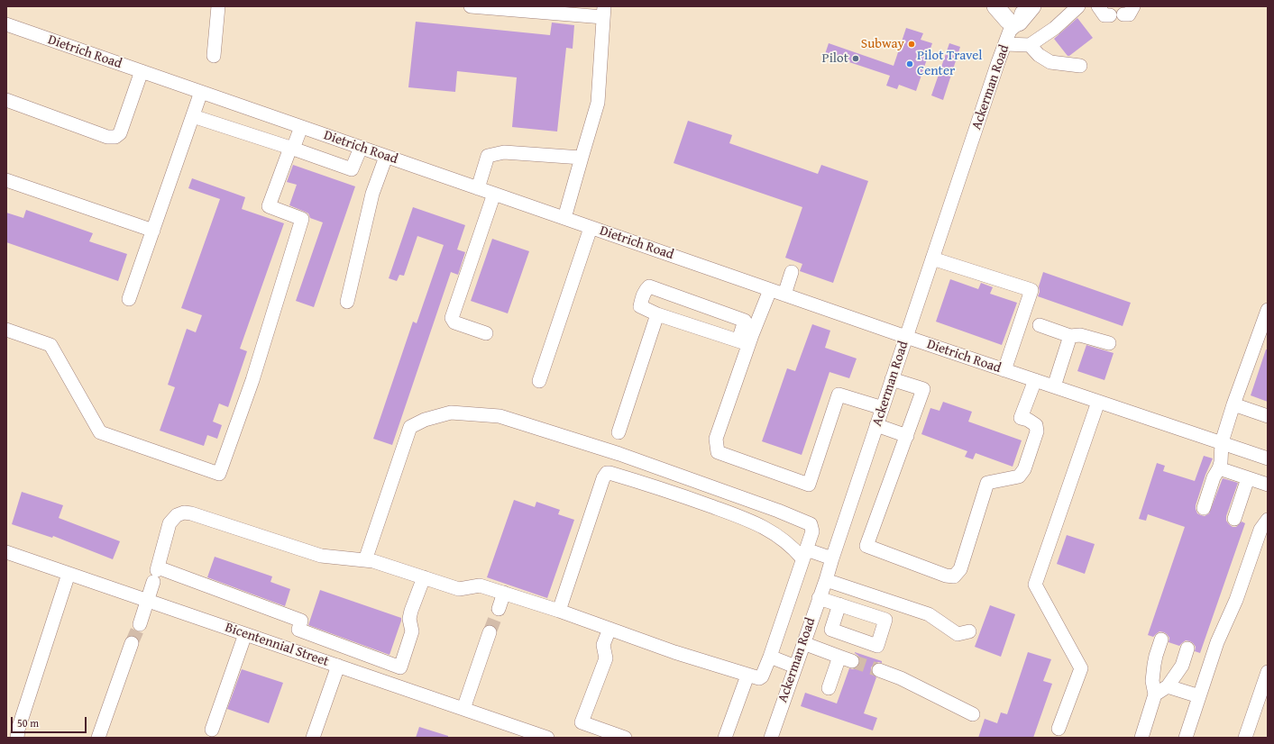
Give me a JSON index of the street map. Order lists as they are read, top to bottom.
{
  "streets": {
    "street": ["Dietrich Road", "Ackerman Road", "Bicentennial Street"]
  },
  "crossings": [
    ["Dietrich Road", "Ackerman Road"]
  ],
  "places": ["Subway", "Pilot", "Pilot Travel Center"],
  "scale_bar": "50 m"
}
